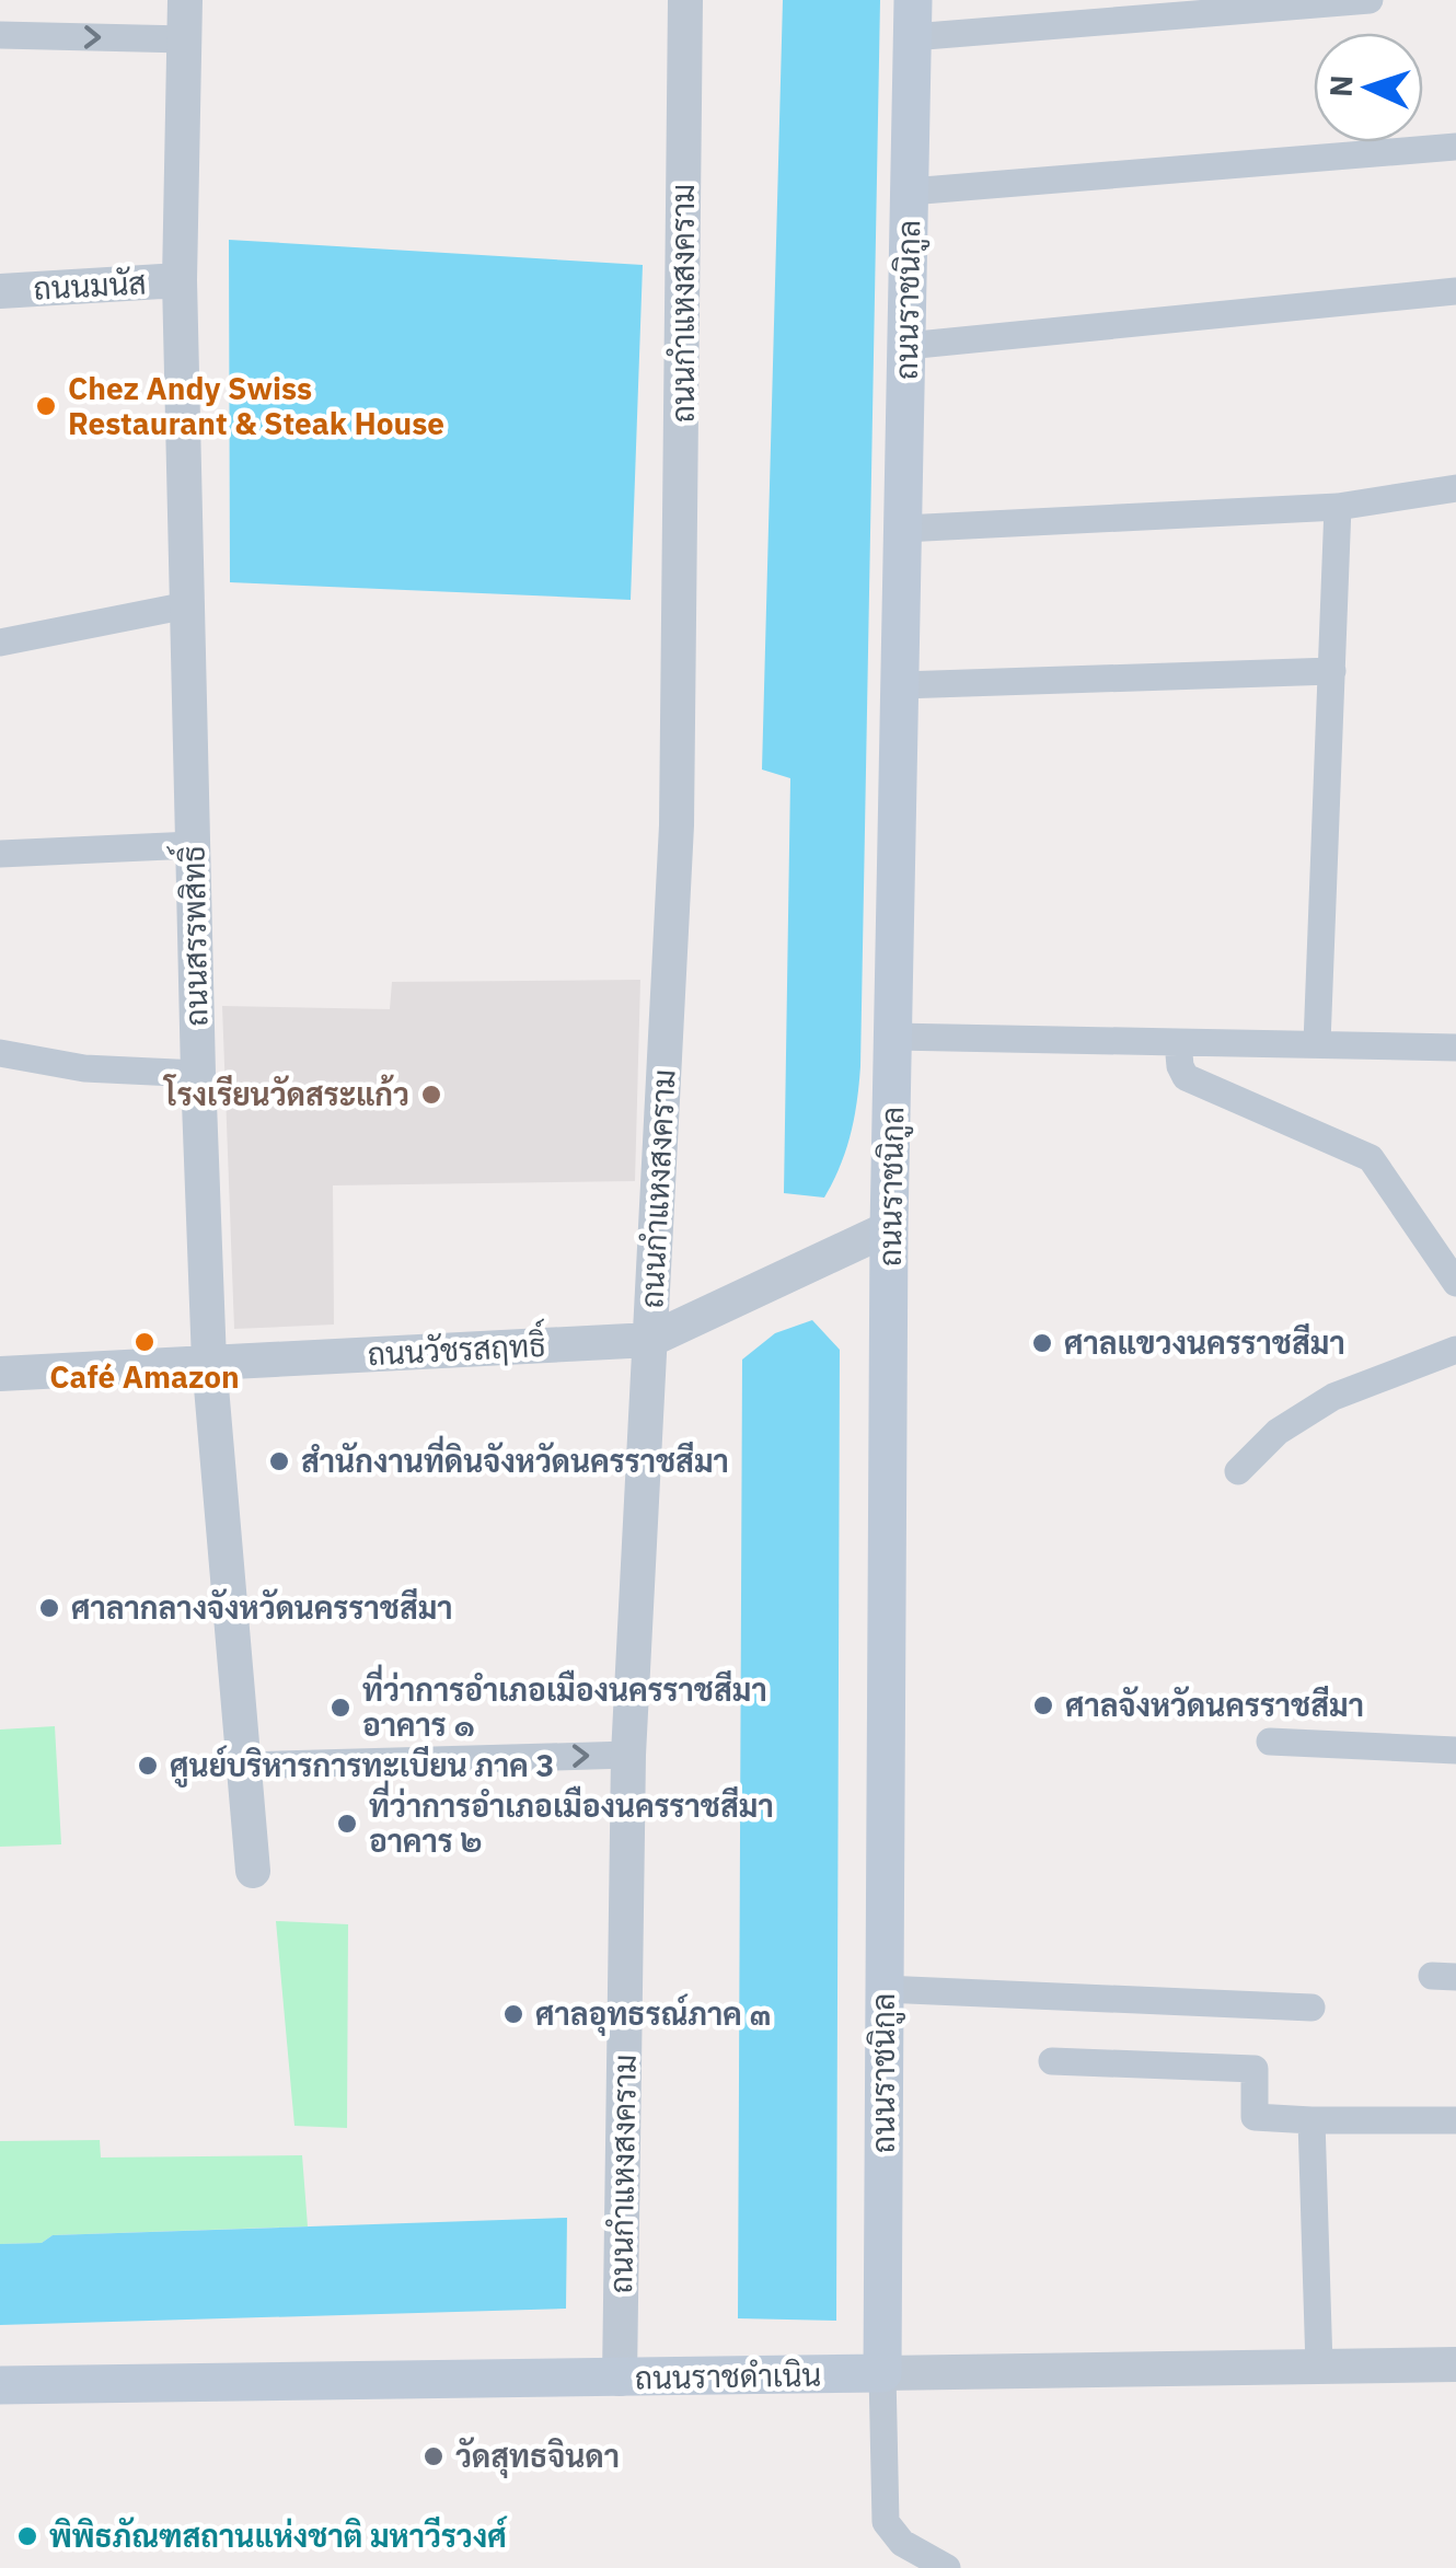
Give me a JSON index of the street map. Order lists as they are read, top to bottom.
{
  "streets": {
    "main road": ["ถนนราชนิกูล", "ถนนราชดำเนิน"],
    "street": [
      "ถนนมนัส",
      "ถนนกำแหงสงคราม",
      "ถนนสรรพสิทธิ์",
      "ถนนวัชรสฤทธิ์"
    ]
  },
  "crossings": [
    ["ถนนมนัส", "ถนนสรรพสิทธิ์"],
    ["ถนนราชนิกูล", "ถนนวัชรสฤทธิ์"],
    ["ถนนราชนิกูล", "ถนนราชดำเนิน"],
    ["ถนนกำแหงสงคราม", "ถนนวัชรสฤทธิ์"],
    ["ถนนกำแหงสงคราม", "ถนนราชดำเนิน"],
    ["ถนนสรรพสิทธิ์", "ถนนวัชรสฤทธิ์"]
  ],
  "places": [
    "Chez Andy Swiss Restaurant & Steak House",
    "โรงเรียนวัดสระแก้ว",
    "Café Amazon",
    "ศาลแขวงนครราชสีมา",
    "สำนักงานที่ดินจังหวัดนครราชสีมา",
    "ศาลากลางจังหวัดนครราชสีมา",
    "ศาลจังหวัดนครราชสีมา",
    "ที่ว่าการอำเภอเมืองนครราชสีมา อาคาร ๑",
    "ศูนย์บริหารการทะเบียน ภาค 3",
    "ที่ว่าการอำเภอเมืองนครราชสีมา อาคาร ๒",
    "ศาลอุทธรณ์ภาค ๓",
    "วัดสุทธจินดา",
    "พิพิธภัณฑสถานแห่งชาติ มหาวีรวงศ์"
  ],
  "north": "left"
}
